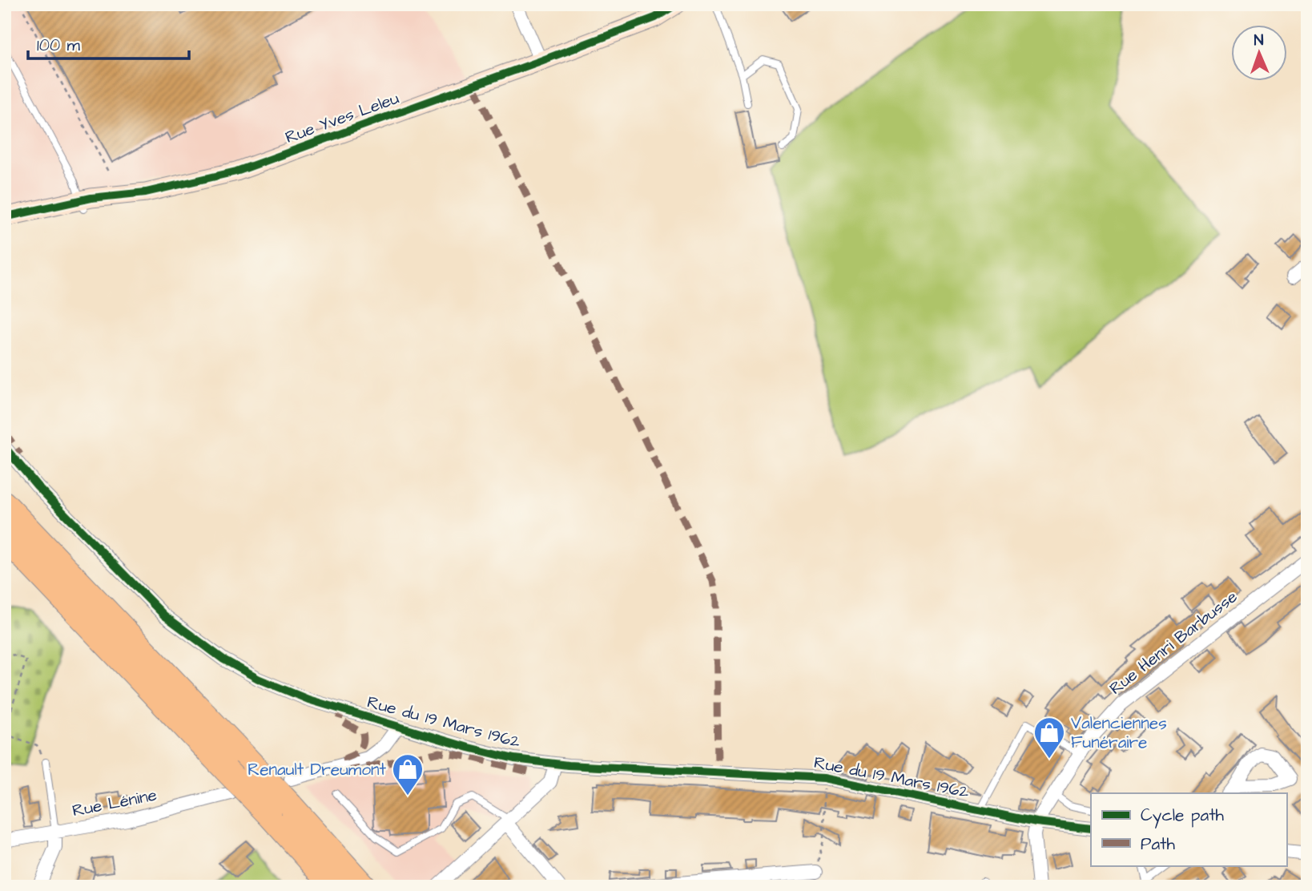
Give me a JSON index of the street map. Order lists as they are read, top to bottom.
{
  "streets": {
    "street": [
      "Rue Yves Leleu",
      "Rue Henri Barbusse",
      "Rue du 19 Mars 1962",
      "Rue Lénine"
    ]
  },
  "crossings": [
    ["Rue Henri Barbusse", "Rue du 19 Mars 1962"]
  ],
  "places": {
    "shop": ["Valenciennes Funéraire", "Renault Dreumont"]
  },
  "legend": ["Cycle path", "Path"],
  "scale_bar": "100 m",
  "north": "top"
}
